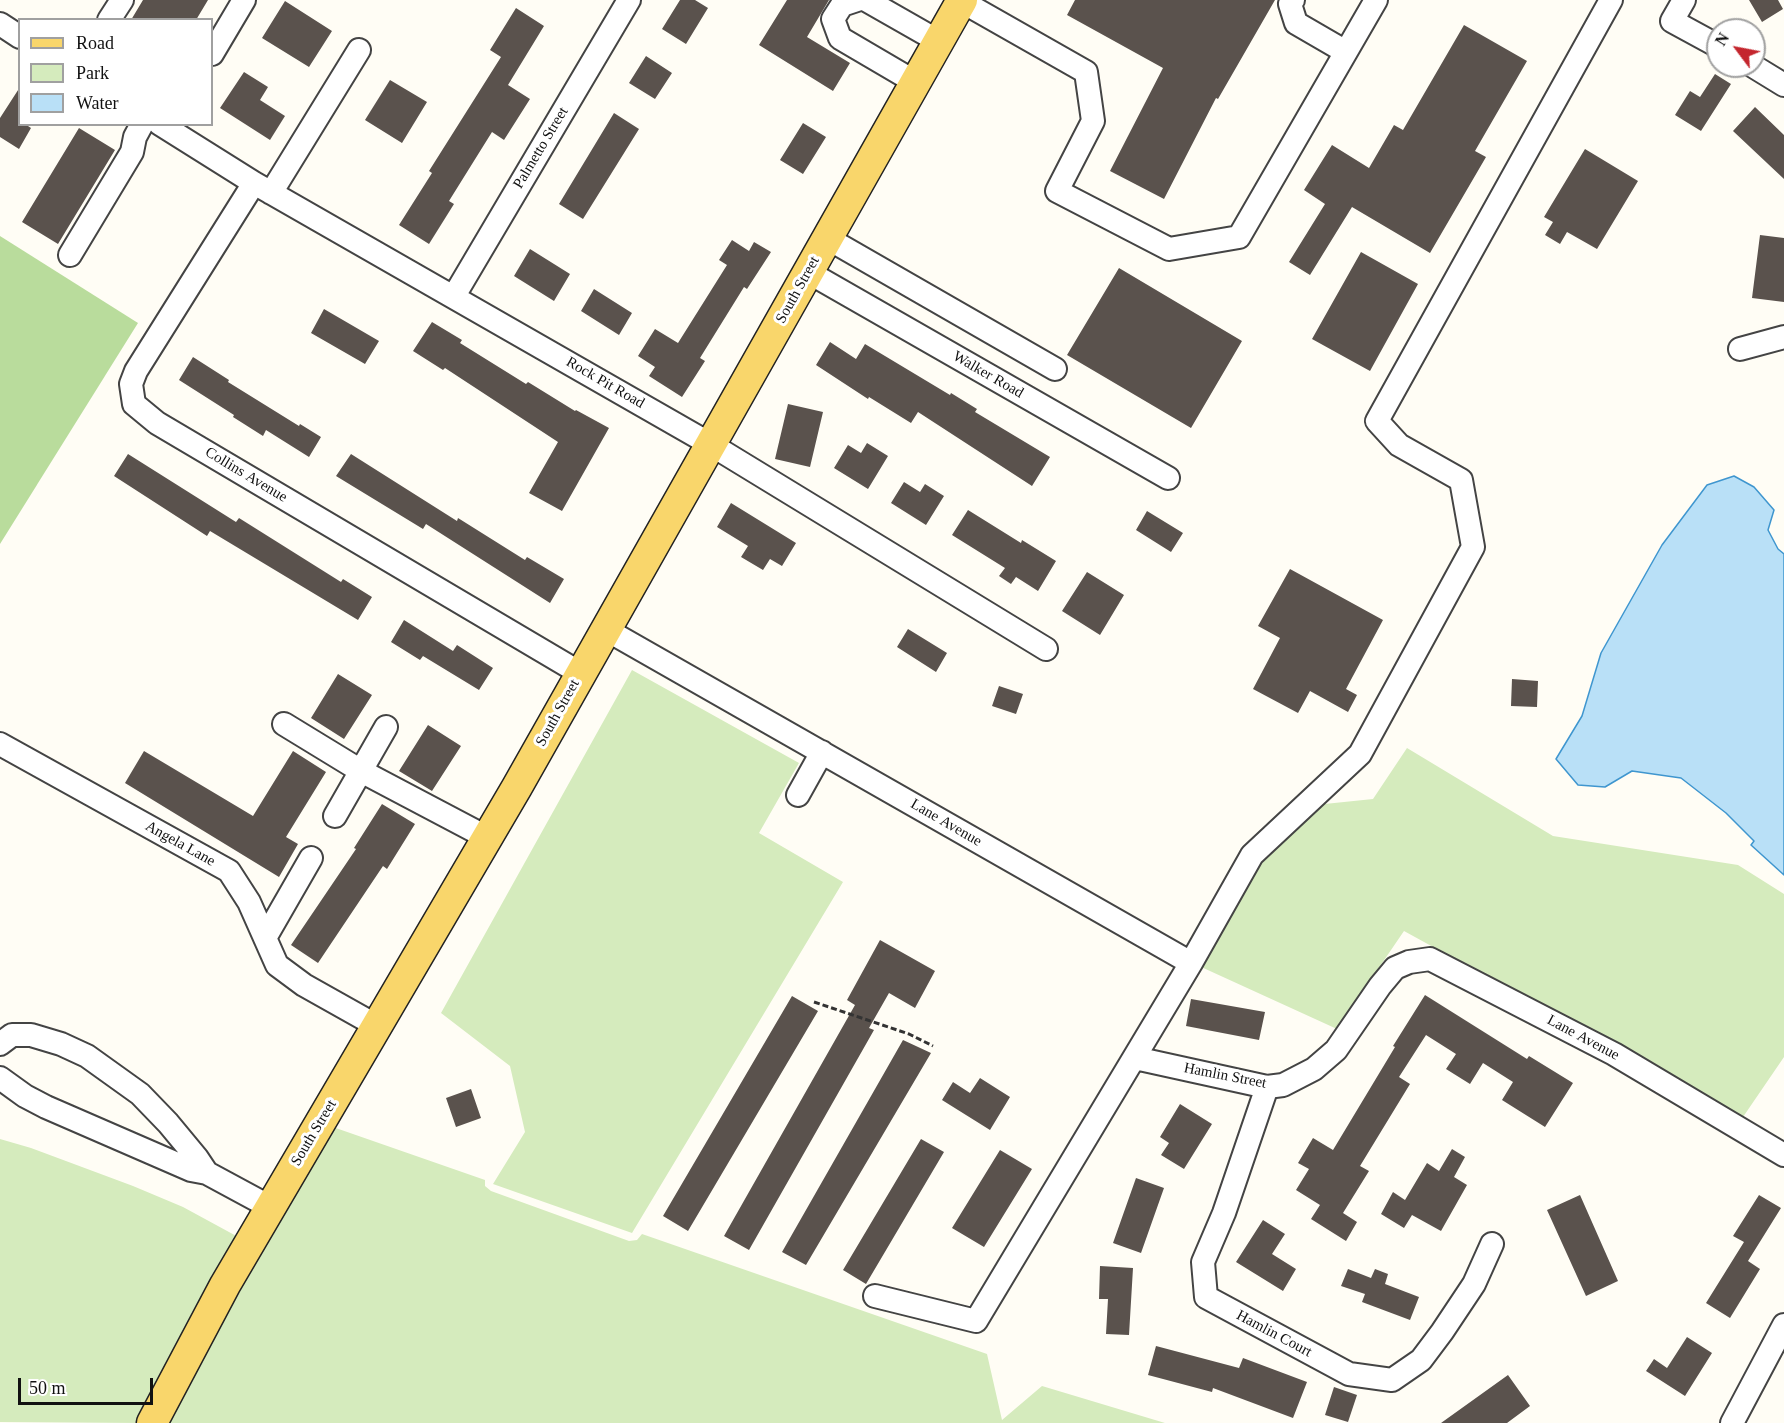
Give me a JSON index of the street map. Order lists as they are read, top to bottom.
{
  "streets": {
    "main road": ["South Street"],
    "street": [
      "Palmetto Street",
      "Walker Road",
      "Rock Pit Road",
      "Collins Avenue",
      "Lane Avenue",
      "Angela Lane",
      "Hamlin Street",
      "Hamlin Court"
    ]
  },
  "crossings": [
    ["Palmetto Street", "Rock Pit Road"],
    ["South Street", "Walker Road"],
    ["South Street", "Rock Pit Road"],
    ["South Street", "Collins Avenue"],
    ["South Street", "Lane Avenue"],
    ["South Street", "Angela Lane"],
    ["Rock Pit Road", "Collins Avenue"],
    ["Lane Avenue", "Hamlin Street"],
    ["Hamlin Street", "Hamlin Court"]
  ],
  "legend": ["Road", "Park", "Water"],
  "scale_bar": "50 m",
  "north": "top left"
}
